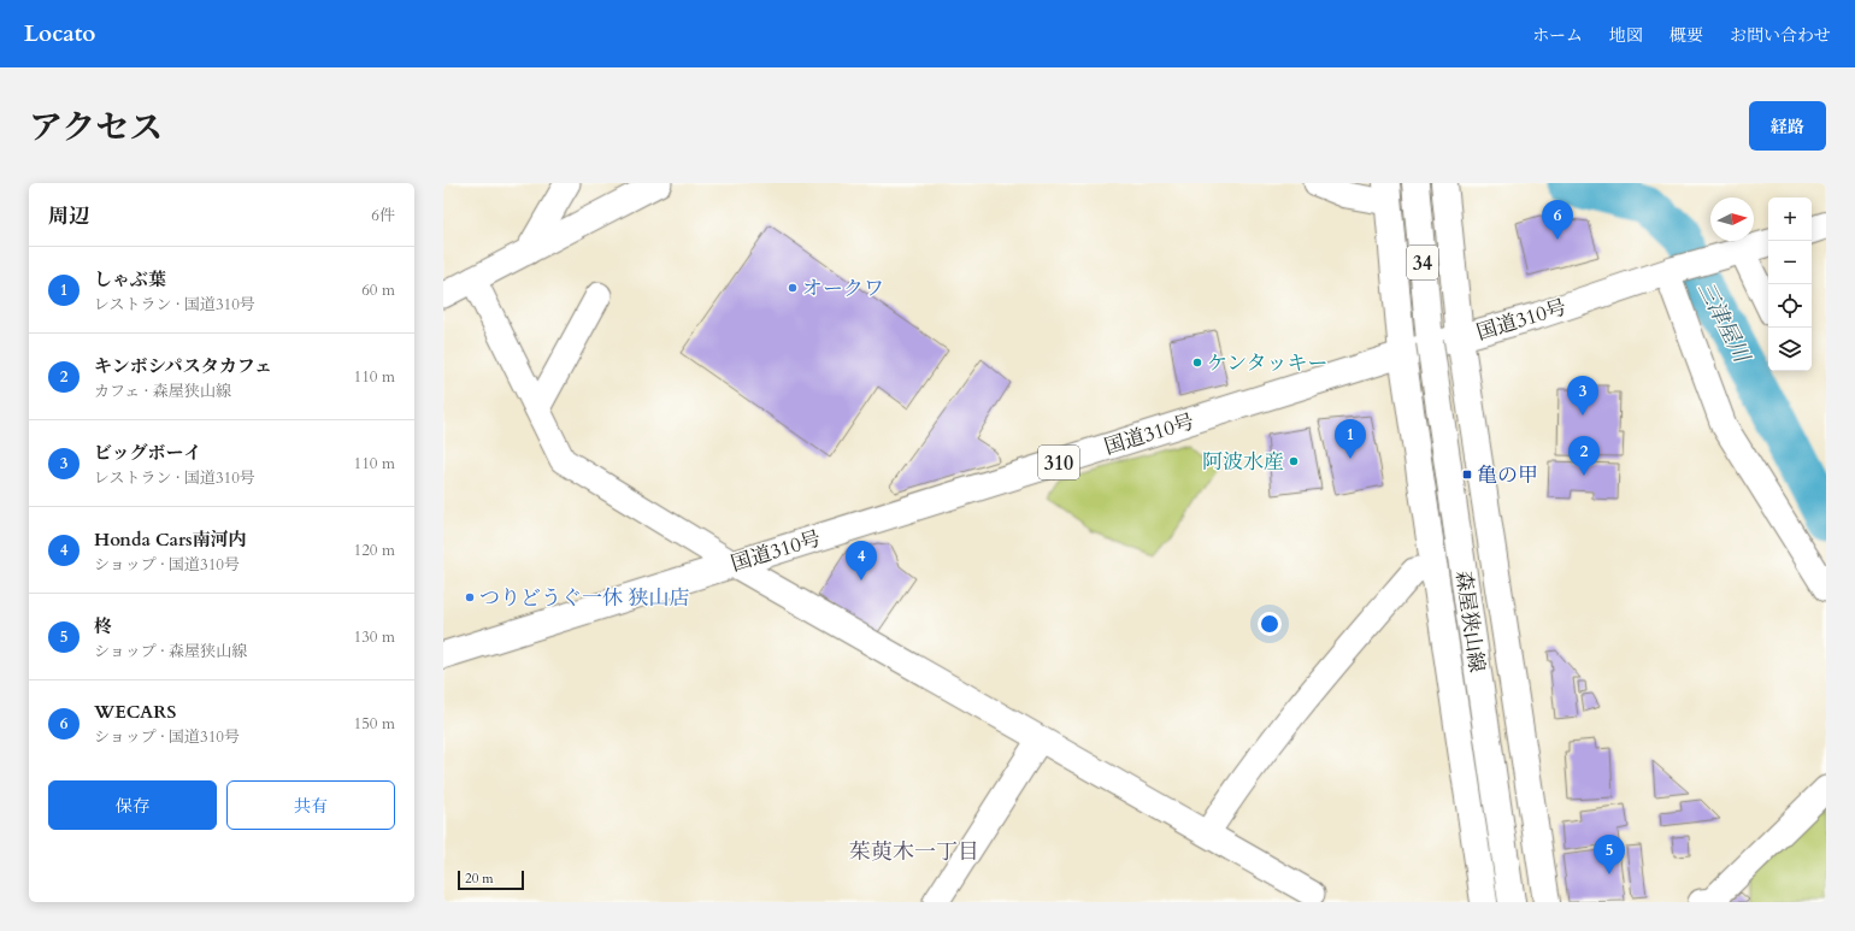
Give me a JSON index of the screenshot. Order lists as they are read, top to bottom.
{
  "streets": {
    "main road": [
      "34",
      "国道310号",
      "310",
      "森屋狭山線"
    ]
  },
  "districts": ["茱萸木一丁目"],
  "water": ["三津屋川"],
  "places": {
    "other": [
      "オークワ",
      "ケンタッキー",
      "阿波水産",
      "つりどうぐ一休 狭山店"
    ],
    "transit": ["亀の甲"]
  },
  "scale_bar": "20 m",
  "north": "right",
  "page": {
    "header": "Locato",
    "nav": [
      "ホーム",
      "地図",
      "概要",
      "お問い合わせ"
    ],
    "title": "アクセス",
    "buttons": [
      "経路",
      ["保存", "共有"]
    ],
    "heading": ["周辺", "6件"],
    "map_buttons": ["+", "−"],
    "pins": [
      "6",
      "3",
      "1",
      "2",
      "4",
      "5"
    ],
    "list": [
      {
        "mark": "1",
        "name": "しゃぶ葉",
        "note": "レストラン · 国道310号",
        "value": "60 m"
      },
      {
        "mark": "2",
        "name": "キンボシパスタカフェ",
        "note": "カフェ · 森屋狭山線",
        "value": "110 m"
      },
      {
        "mark": "3",
        "name": "ビッグボーイ",
        "note": "レストラン · 国道310号",
        "value": "110 m"
      },
      {
        "mark": "4",
        "name": "Honda Cars南河内",
        "note": "ショップ · 国道310号",
        "value": "120 m"
      },
      {
        "mark": "5",
        "name": "柊",
        "note": "ショップ · 森屋狭山線",
        "value": "130 m"
      },
      {
        "mark": "6",
        "name": "WECARS",
        "note": "ショップ · 国道310号",
        "value": "150 m"
      }
    ],
    "scale": "20 m"
  }
}
